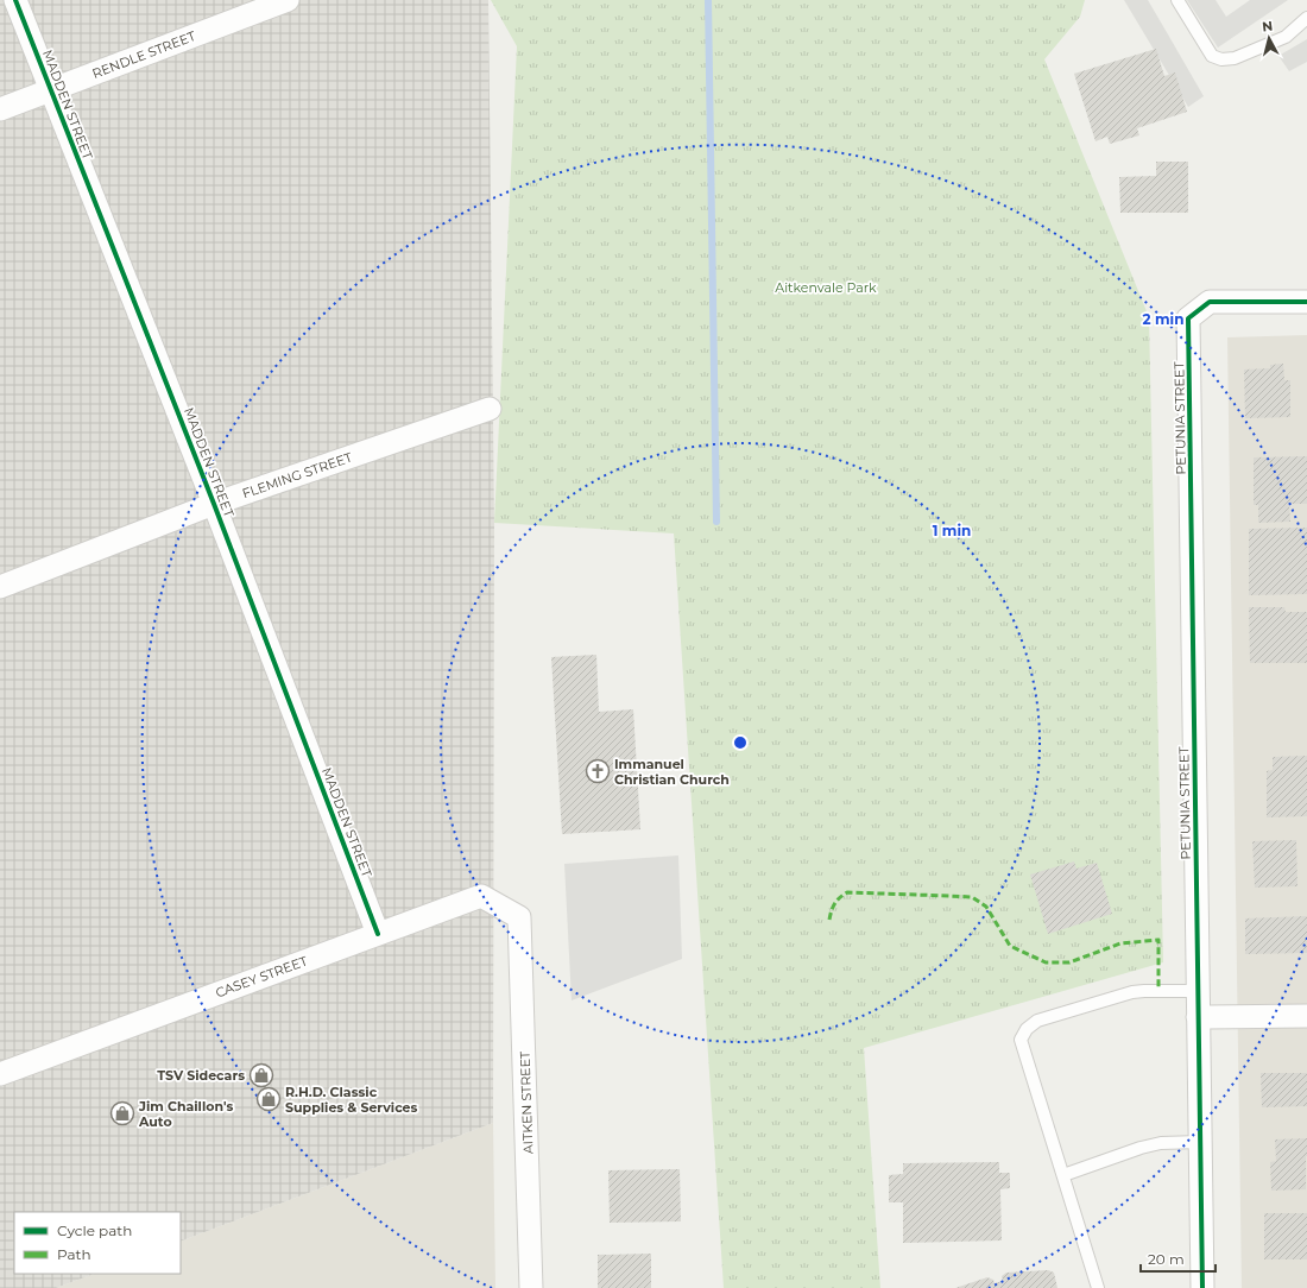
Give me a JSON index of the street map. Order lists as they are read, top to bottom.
{
  "streets": {
    "street": [
      "RENDLE STREET",
      "MADDEN STREET",
      "PETUNIA STREET",
      "FLEMING STREET",
      "CASEY STREET",
      "AITKEN STREET"
    ]
  },
  "crossings": [
    ["RENDLE STREET", "MADDEN STREET"],
    ["MADDEN STREET", "FLEMING STREET"],
    ["MADDEN STREET", "CASEY STREET"],
    ["CASEY STREET", "AITKEN STREET"]
  ],
  "parks": ["Aitkenvale Park"],
  "places": {
    "church": ["Immanuel Christian Church"],
    "shop": ["TSV Sidecars", "R.H.D. Classic Supplies & Services", "Jim Chaillon's Auto"]
  },
  "legend": ["Cycle path", "Path"],
  "scale_bar": "20 m",
  "north": "top",
  "rings": ["2 min", "1 min"]
}
